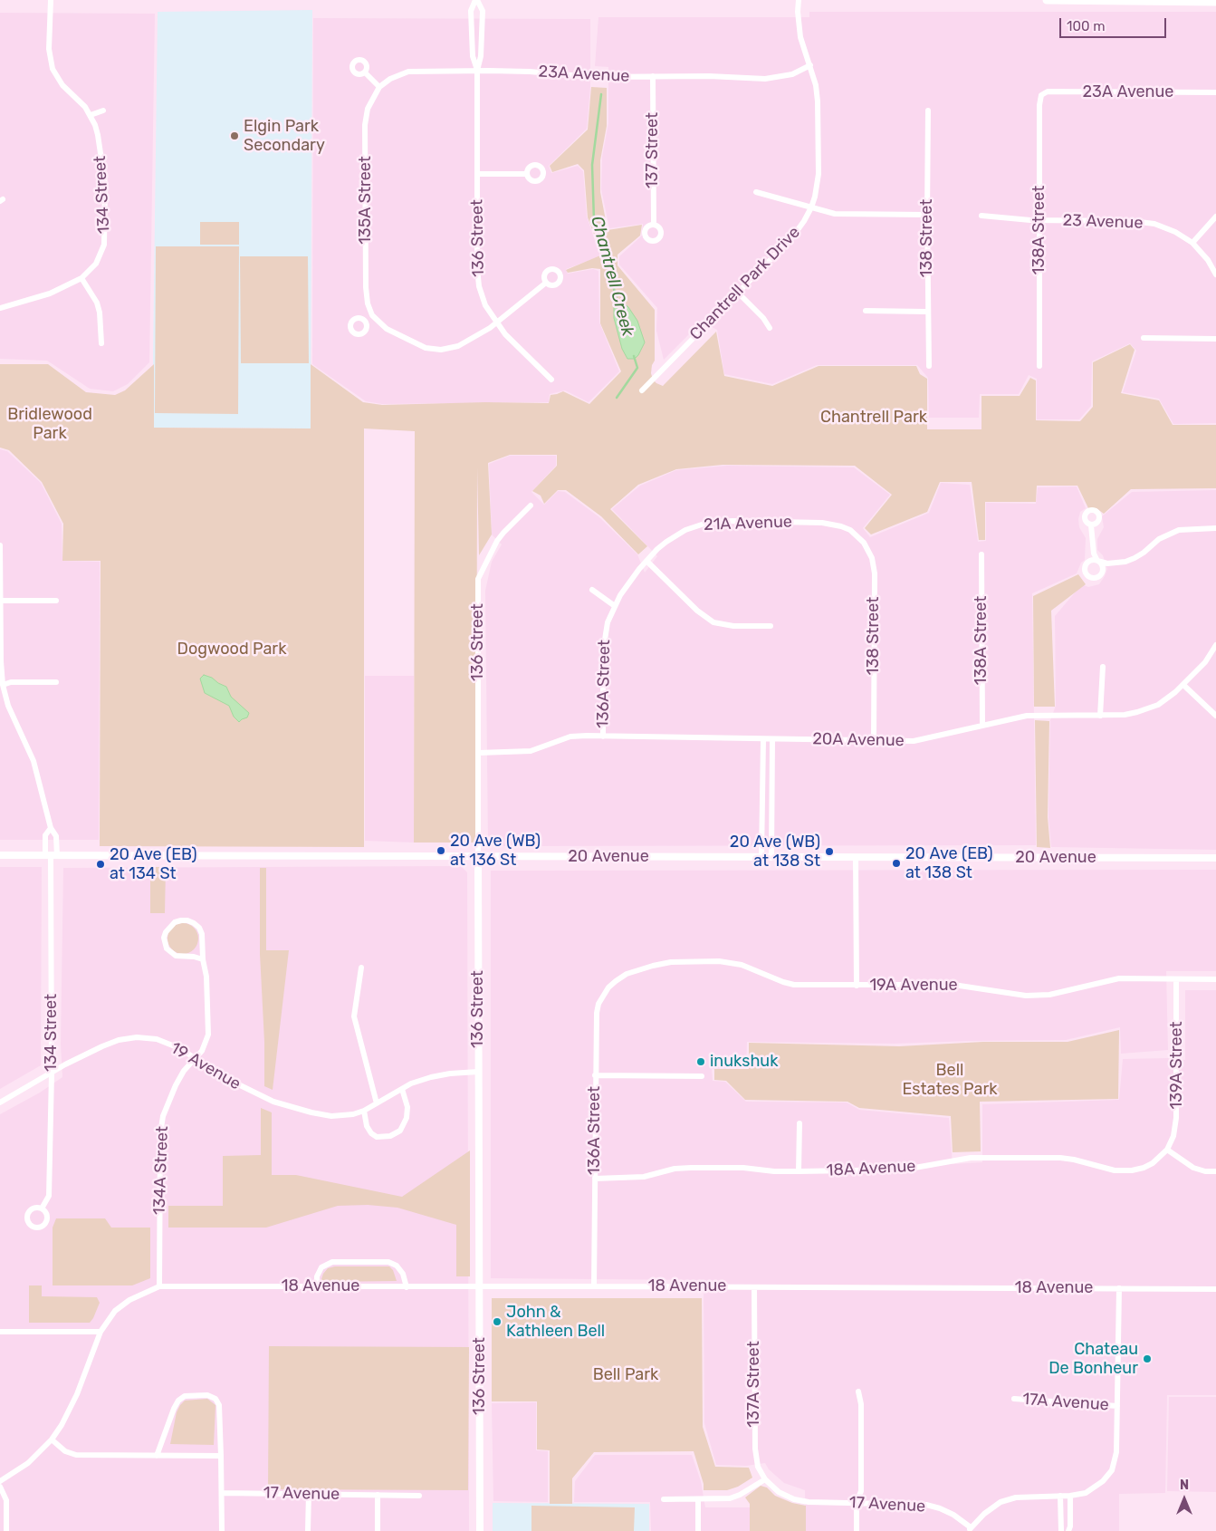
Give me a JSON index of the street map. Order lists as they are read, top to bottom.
{
  "streets": {
    "street": [
      "23A Avenue",
      "137 Street",
      "134 Street",
      "135A Street",
      "23 Avenue",
      "138A Street",
      "136 Street",
      "138 Street",
      "Chantrell Park Drive",
      "21A Avenue",
      "136A Street",
      "20A Avenue",
      "20 Avenue",
      "19A Avenue",
      "139A Street",
      "19 Avenue",
      "18A Avenue",
      "134A Street",
      "18 Avenue",
      "137A Street",
      "17A Avenue",
      "17 Avenue"
    ]
  },
  "crossings": [
    ["23A Avenue", "137 Street"],
    ["23A Avenue", "135A Street"],
    ["23A Avenue", "138A Street"],
    ["23A Avenue", "136 Street"],
    ["23A Avenue", "Chantrell Park Drive"],
    ["134 Street", "20 Avenue"],
    ["134 Street", "19 Avenue"],
    ["23 Avenue", "138A Street"],
    ["138A Street", "20A Avenue"],
    ["136 Street", "20A Avenue"],
    ["136 Street", "20 Avenue"],
    ["136 Street", "19 Avenue"],
    ["136 Street", "18 Avenue"],
    ["138 Street", "21A Avenue"],
    ["138 Street", "20A Avenue"],
    ["21A Avenue", "136A Street"],
    ["136A Street", "20A Avenue"],
    ["136A Street", "19A Avenue"],
    ["136A Street", "18A Avenue"],
    ["136A Street", "18 Avenue"],
    ["19A Avenue", "139A Street"],
    ["139A Street", "18A Avenue"],
    ["19 Avenue", "134A Street"],
    ["134A Street", "18 Avenue"],
    ["18 Avenue", "137A Street"],
    ["137A Street", "17 Avenue"],
    ["17A Avenue", "17 Avenue"]
  ],
  "water": ["Chantrell Creek"],
  "parks": [
    "Bridlewood Park",
    "Chantrell Park",
    "Dogwood Park",
    "Bell Estates Park",
    "Bell Park"
  ],
  "places": [
    "Elgin Park Secondary",
    "20 Ave (WB) at 136 St",
    "20 Ave (WB) at 138 St",
    "20 Ave (EB) at 138 St",
    "20 Ave (EB) at 134 St",
    "inukshuk",
    "John & Kathleen Bell",
    "Chateau De Bonheur"
  ],
  "scale_bar": "100 m",
  "north": "top"
}
